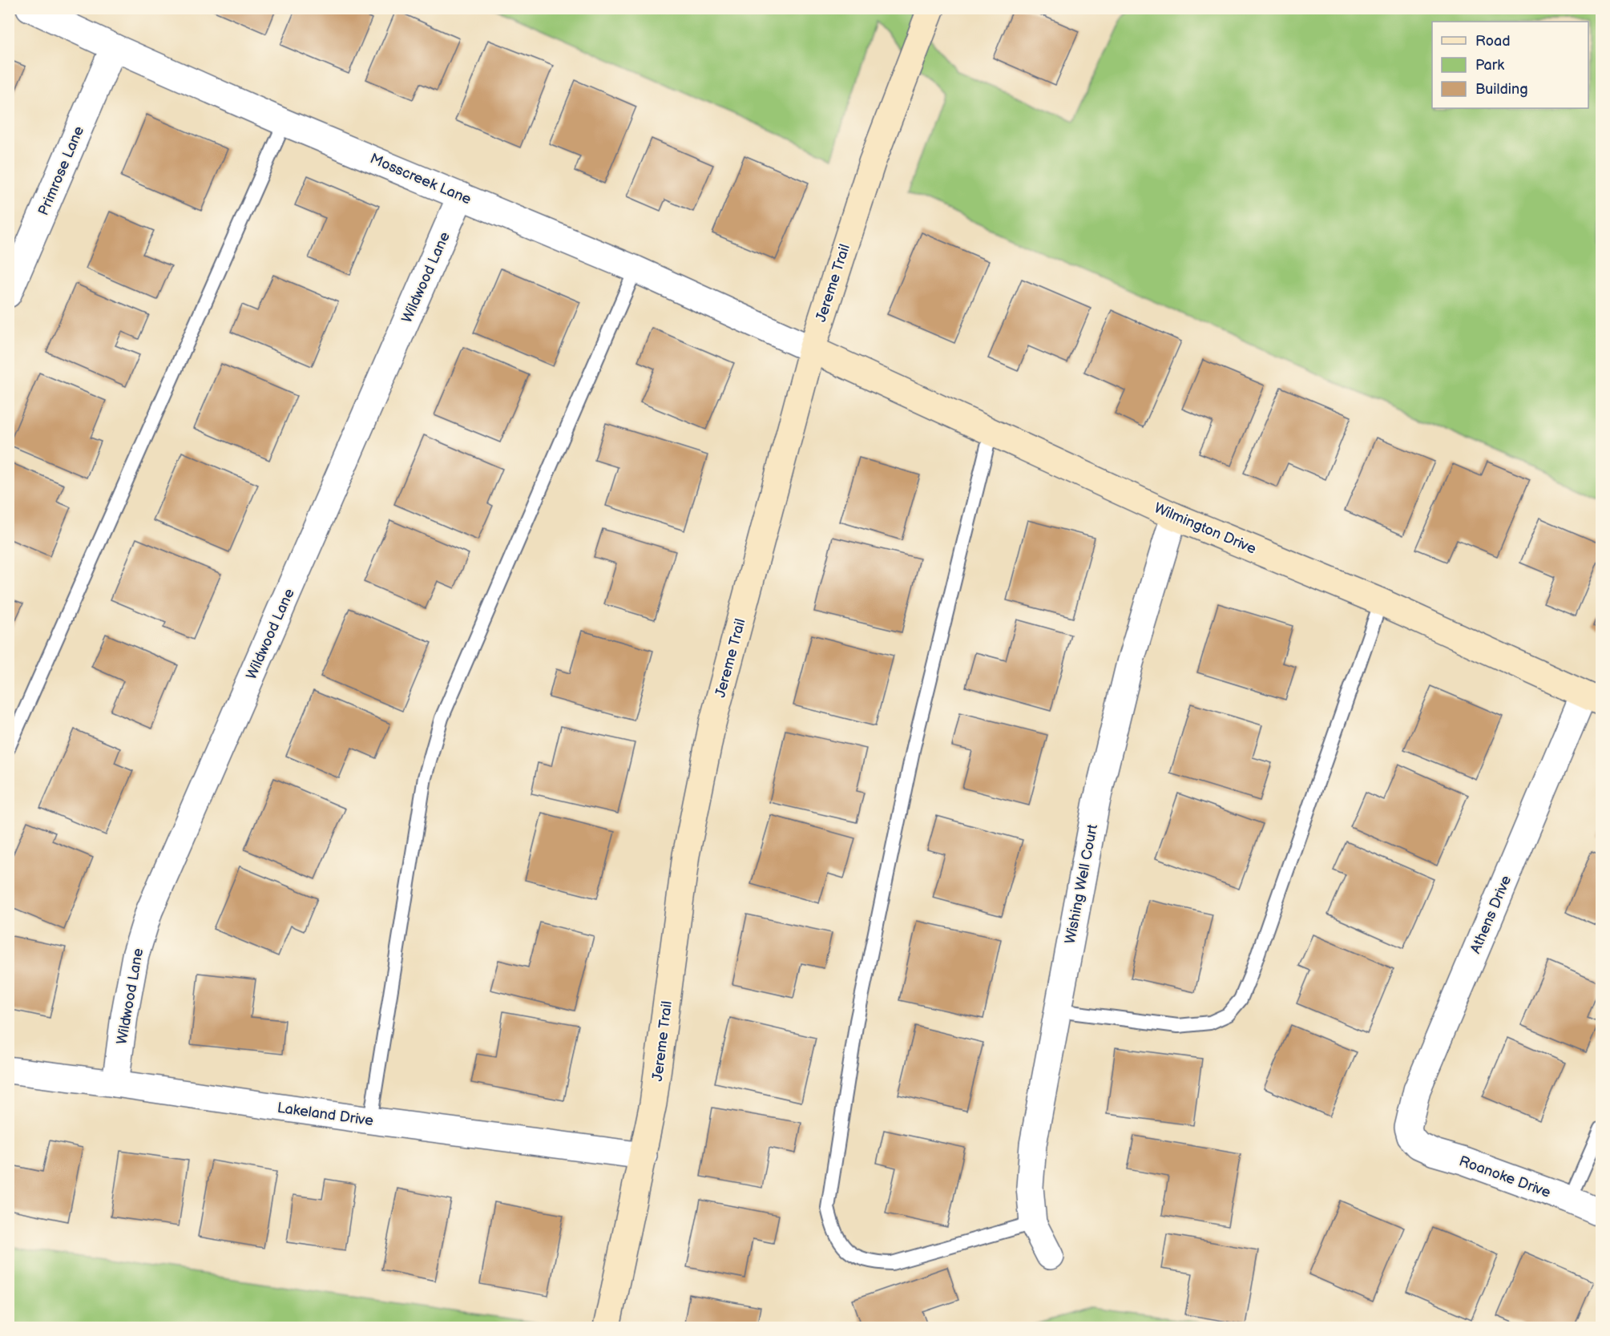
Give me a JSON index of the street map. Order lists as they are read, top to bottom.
{
  "streets": {
    "street": [
      "Primrose Lane",
      "Mosscreek Lane",
      "Wildwood Lane",
      "Jereme Trail",
      "Wilmington Drive",
      "Wishing Well Court",
      "Athens Drive",
      "Lakeland Drive",
      "Roanoke Drive"
    ]
  },
  "crossings": [
    ["Primrose Lane", "Mosscreek Lane"],
    ["Mosscreek Lane", "Wildwood Lane"],
    ["Mosscreek Lane", "Jereme Trail"],
    ["Mosscreek Lane", "Wilmington Drive"],
    ["Wildwood Lane", "Lakeland Drive"],
    ["Jereme Trail", "Wilmington Drive"],
    ["Jereme Trail", "Lakeland Drive"],
    ["Wilmington Drive", "Wishing Well Court"],
    ["Wilmington Drive", "Athens Drive"],
    ["Athens Drive", "Roanoke Drive"]
  ],
  "legend": ["Road", "Park", "Building"]
}
